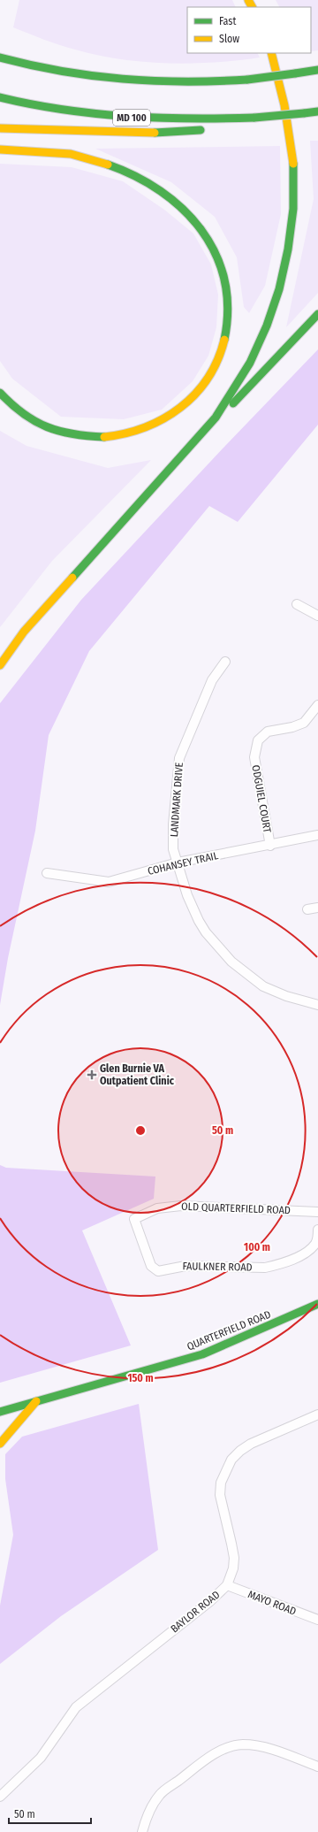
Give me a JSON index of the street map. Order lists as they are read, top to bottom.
{
  "streets": {
    "main road": ["MD 100", "QUARTERFIELD ROAD"],
    "street": [
      "ODGUIEL COURT",
      "LANDMARK DRIVE",
      "COHANSEY TRAIL",
      "OLD QUARTERFIELD ROAD",
      "FAULKNER ROAD",
      "MAYO ROAD",
      "BAYLOR ROAD"
    ]
  },
  "crossings": [
    ["ODGUIEL COURT", "COHANSEY TRAIL"],
    ["LANDMARK DRIVE", "COHANSEY TRAIL"],
    ["OLD QUARTERFIELD ROAD", "FAULKNER ROAD"],
    ["MAYO ROAD", "BAYLOR ROAD"]
  ],
  "places": {
    "health": ["Glen Burnie VA Outpatient Clinic"]
  },
  "legend": ["Fast", "Slow"],
  "scale_bar": "50 m",
  "rings": ["50 m", "100 m", "150 m"]
}
